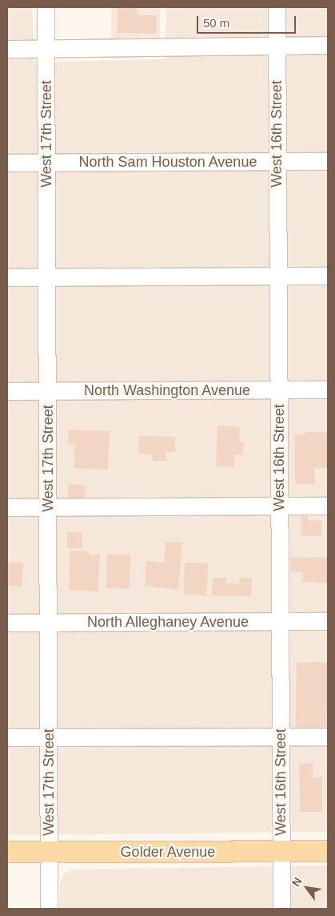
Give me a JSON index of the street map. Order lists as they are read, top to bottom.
{
  "streets": {
    "main road": ["Golder Avenue"],
    "street": [
      "West 17th Street",
      "West 16th Street",
      "North Sam Houston Avenue",
      "North Washington Avenue",
      "North Alleghaney Avenue"
    ]
  },
  "crossings": [
    ["West 17th Street", "North Sam Houston Avenue"],
    ["West 17th Street", "North Washington Avenue"],
    ["West 17th Street", "North Alleghaney Avenue"],
    ["West 17th Street", "Golder Avenue"],
    ["West 16th Street", "North Sam Houston Avenue"],
    ["West 16th Street", "North Washington Avenue"],
    ["West 16th Street", "North Alleghaney Avenue"],
    ["West 16th Street", "Golder Avenue"]
  ],
  "scale_bar": "50 m",
  "north": "top left"
}
